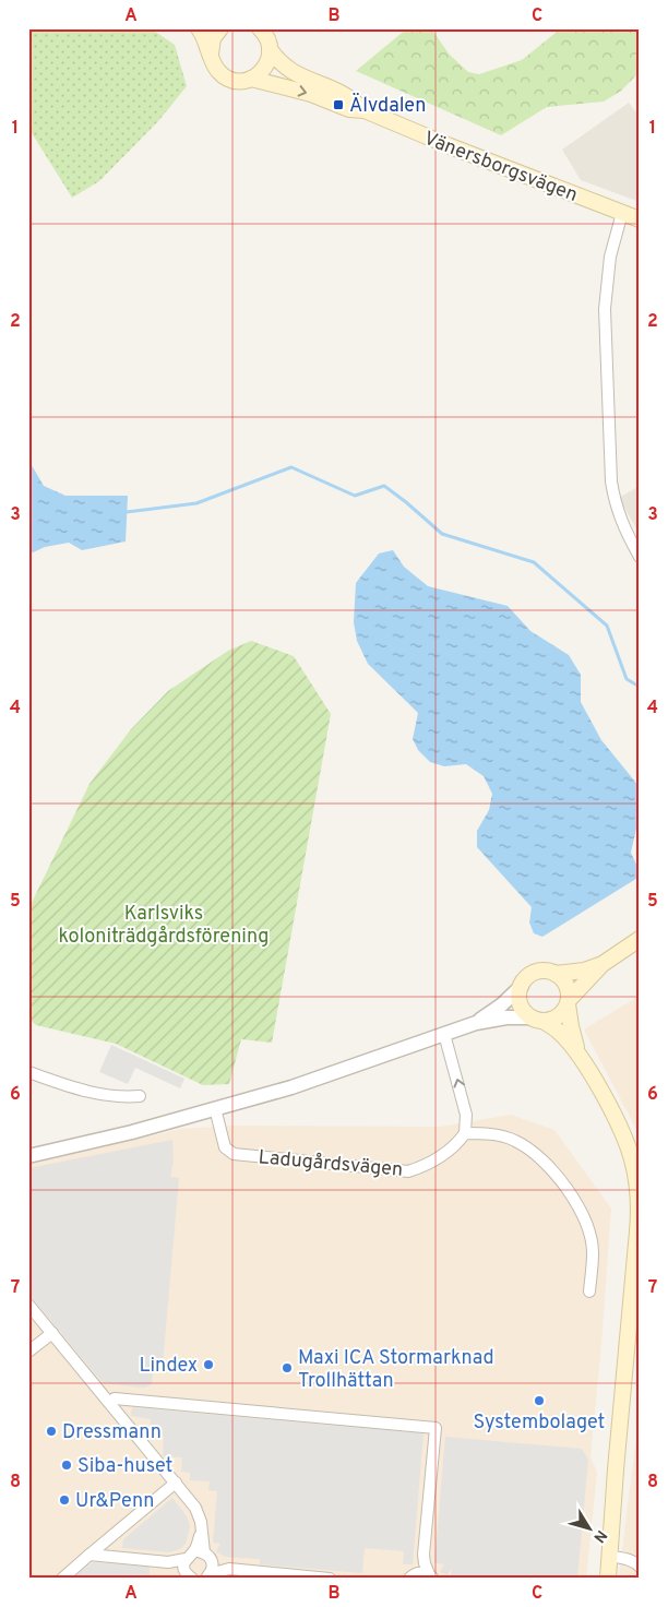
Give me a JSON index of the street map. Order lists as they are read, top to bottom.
{
  "streets": {
    "main road": ["Vänersborgsvägen"],
    "street": ["Ladugårdsvägen"]
  },
  "parks": ["Karlsviks koloniträdgårdsförening"],
  "places": {
    "transit": ["Älvdalen"],
    "other": [
      "Lindex",
      "Maxi ICA Stormarknad Trollhättan",
      "Systembolaget",
      "Dressmann",
      "Siba-huset",
      "Ur&Penn"
    ]
  },
  "north": "bottom right",
  "grid": {
    "columns": ["A", "B", "C"],
    "rows": [
      "1",
      "2",
      "3",
      "4",
      "5",
      "6",
      "7",
      "8"
    ]
  }
}
